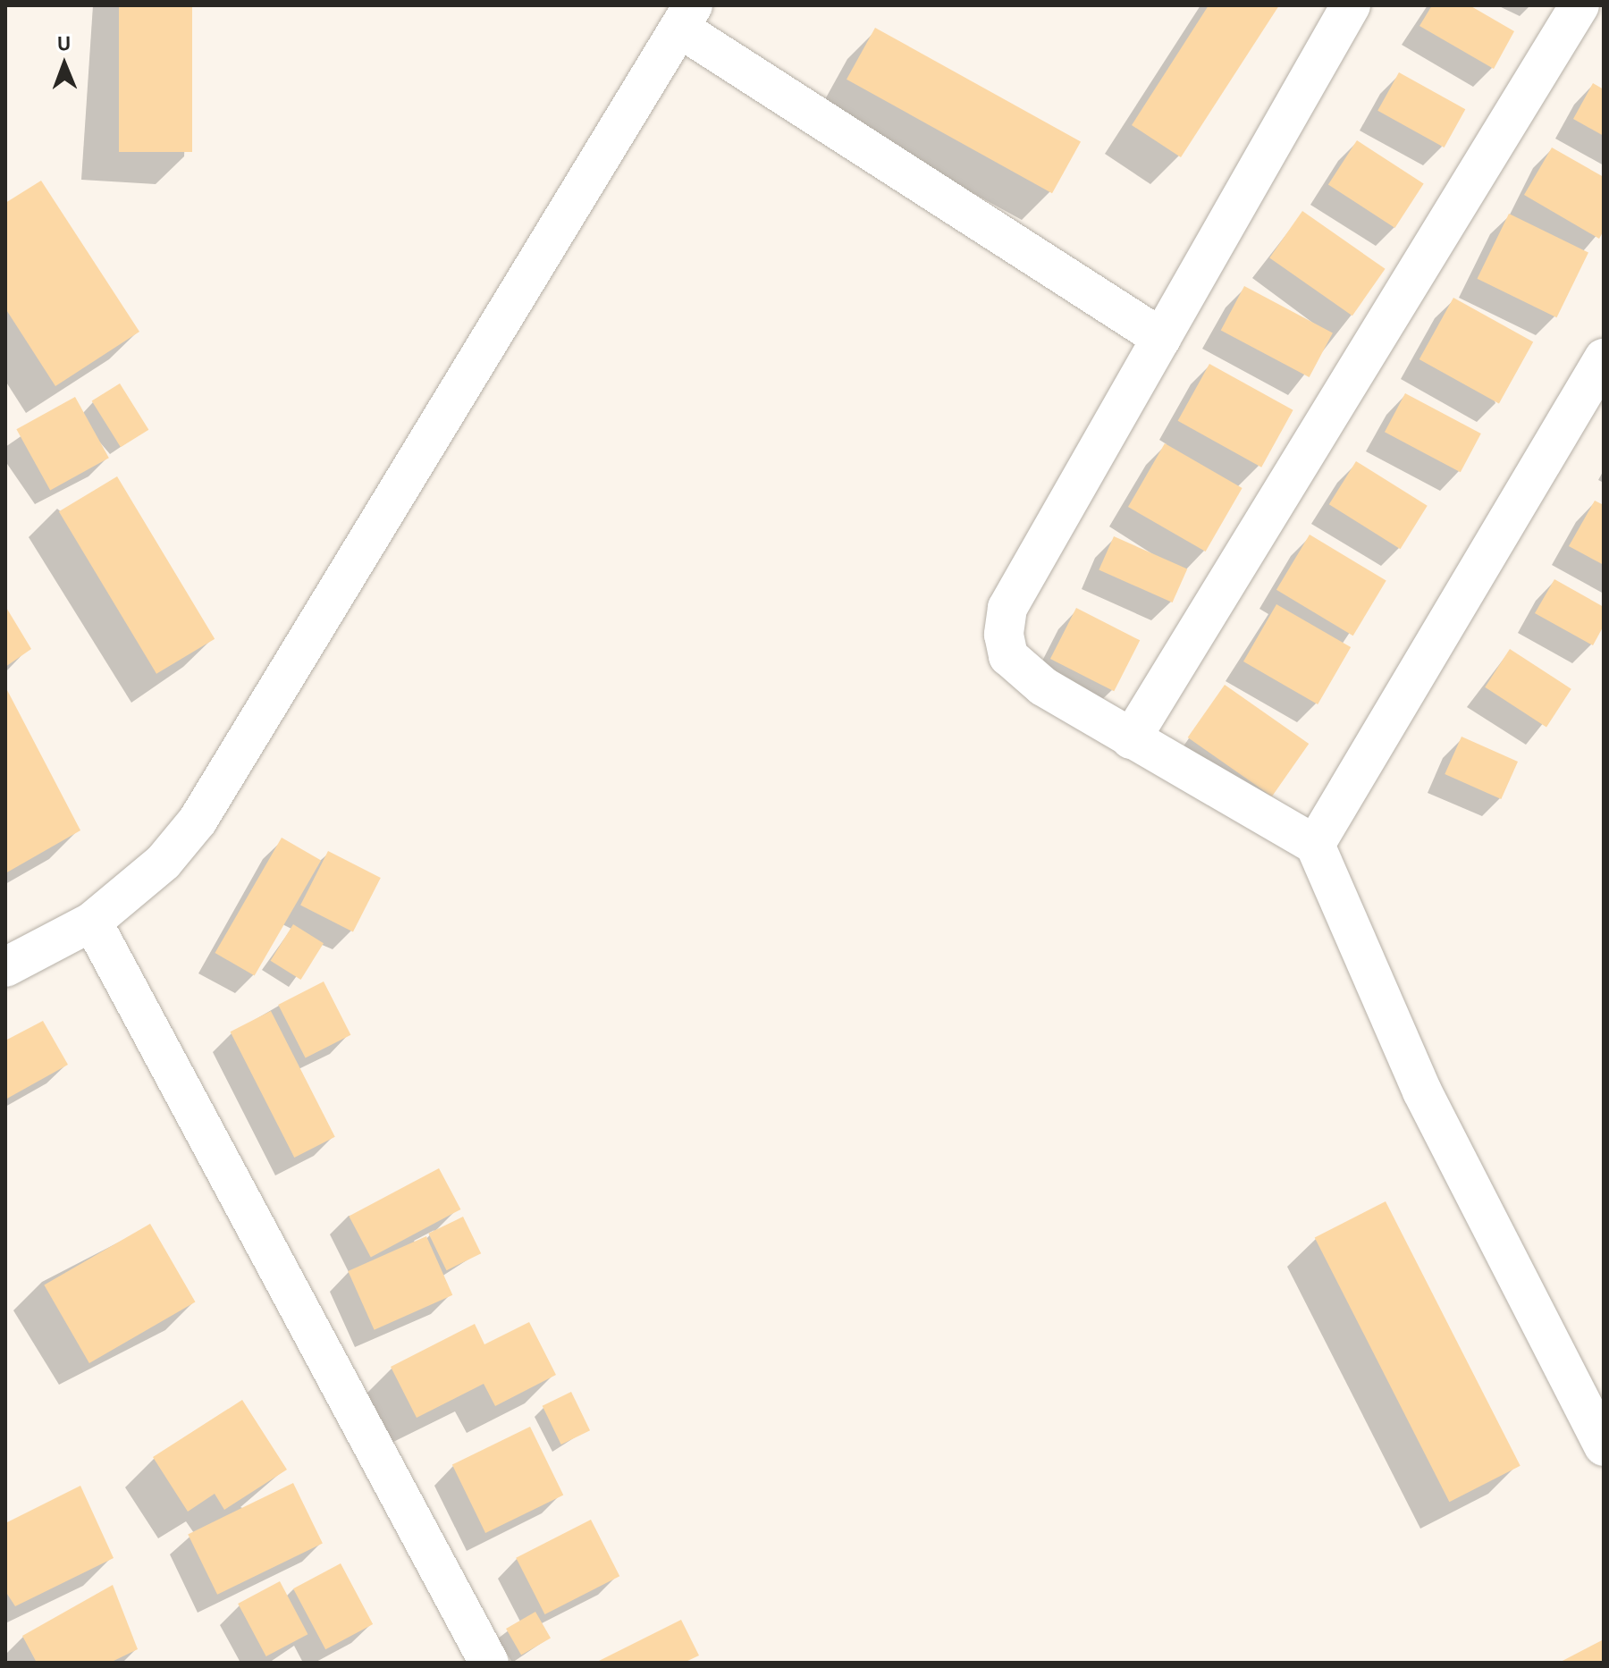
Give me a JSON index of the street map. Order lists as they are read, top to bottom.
{
  "north": "top"
}
